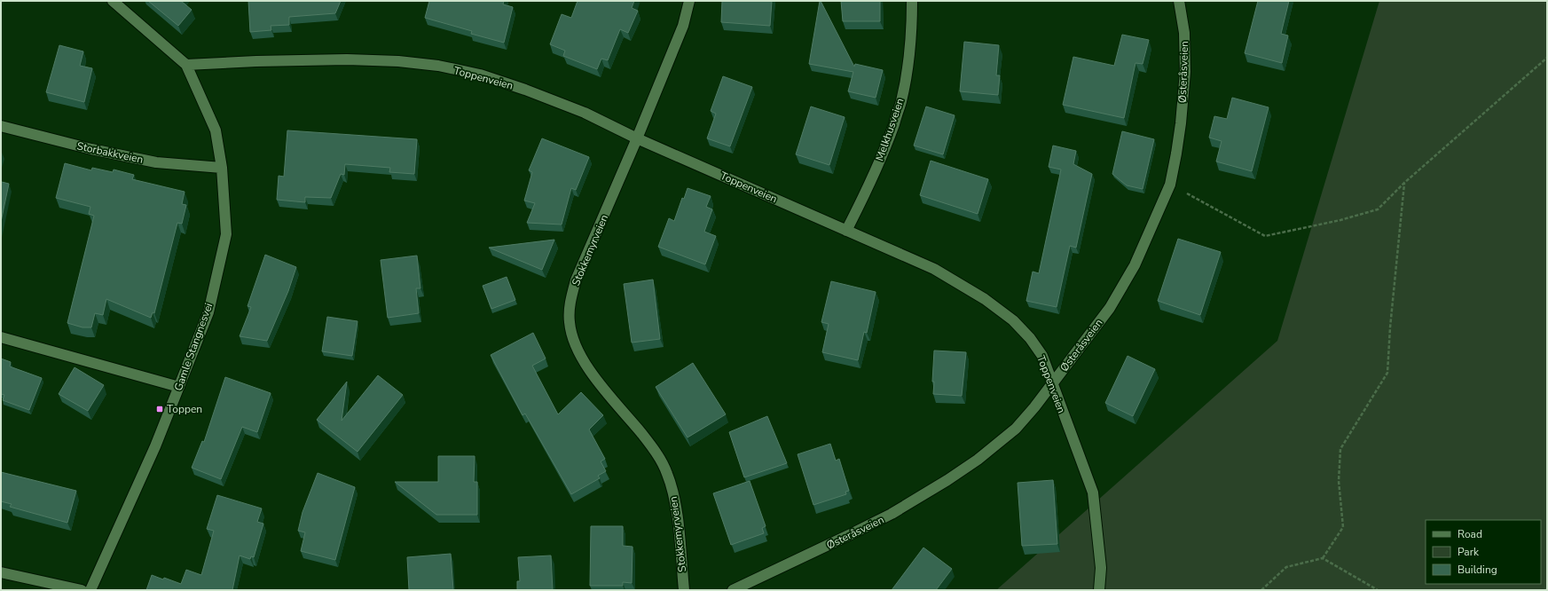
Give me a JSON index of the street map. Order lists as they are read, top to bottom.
{
  "streets": {
    "street": [
      "Østeråsveien",
      "Toppenveien",
      "Melkhusveien",
      "Storbakkveien",
      "Stokkemyrveien",
      "Gamle Stangnesvei"
    ]
  },
  "crossings": [
    ["Østeråsveien", "Toppenveien"],
    ["Toppenveien", "Melkhusveien"],
    ["Toppenveien", "Stokkemyrveien"],
    ["Toppenveien", "Gamle Stangnesvei"],
    ["Storbakkveien", "Gamle Stangnesvei"]
  ],
  "places": {
    "transit": ["Toppen"]
  },
  "legend": ["Road", "Park", "Building"]
}
